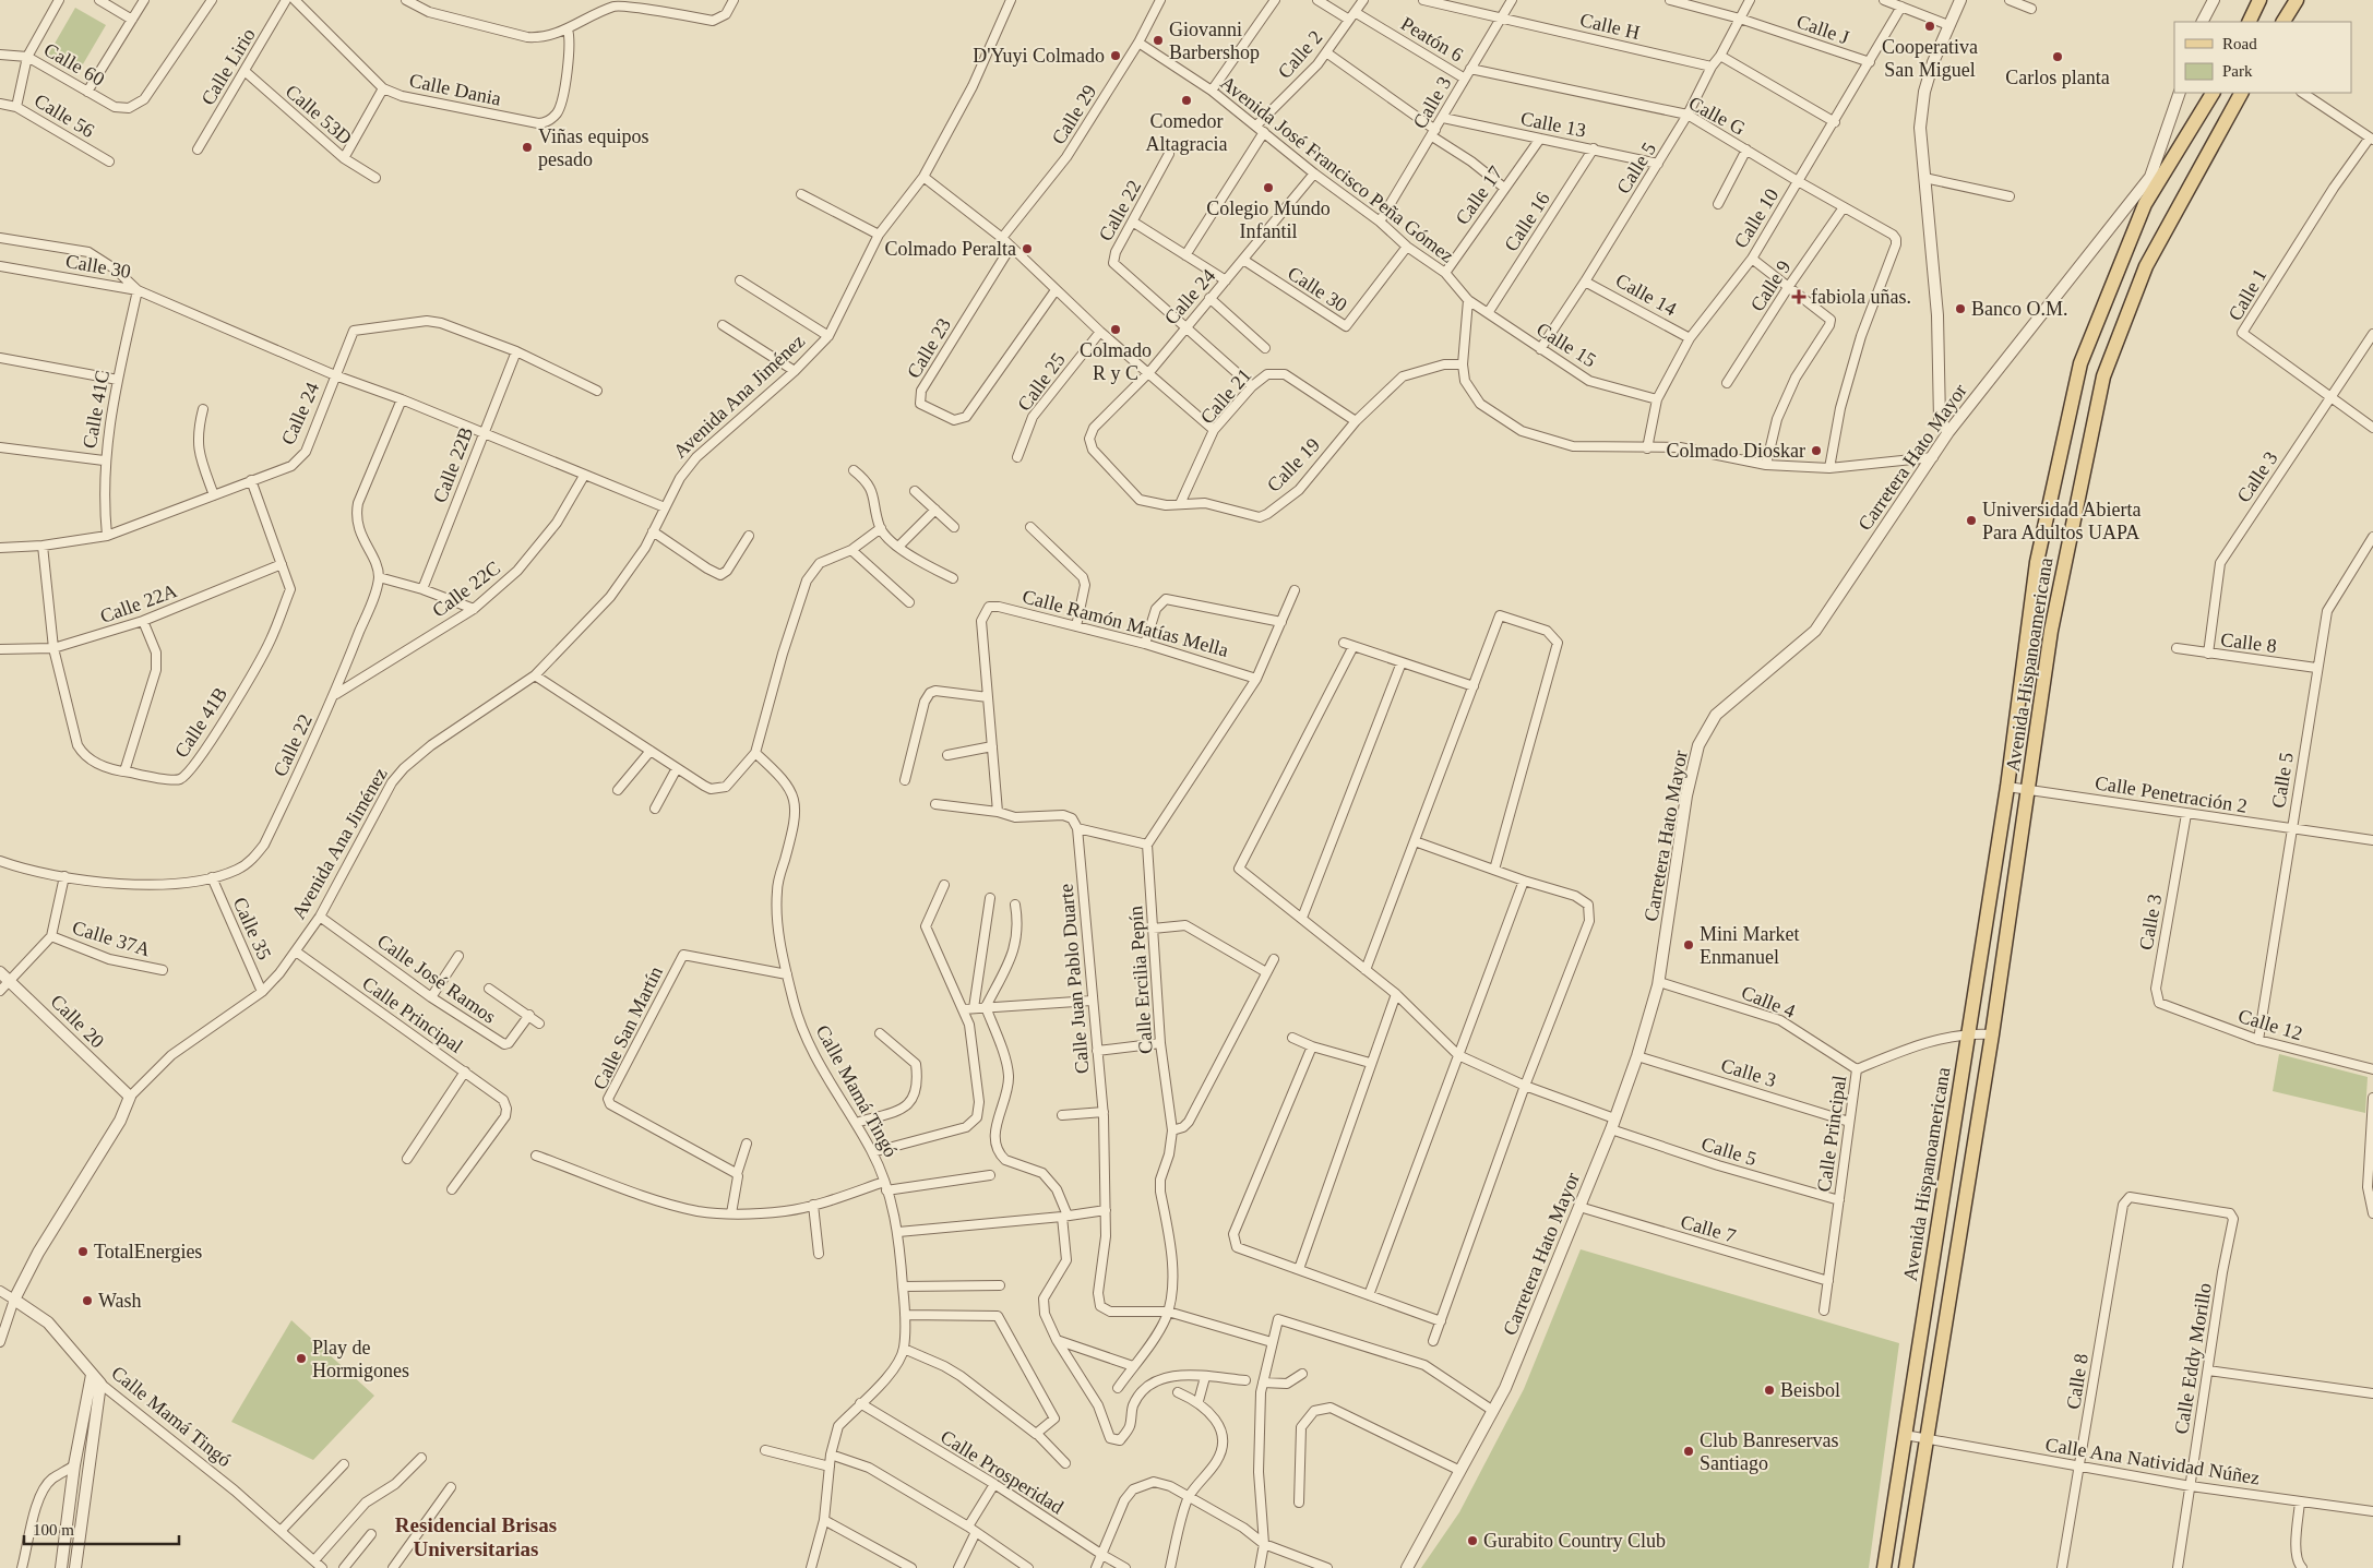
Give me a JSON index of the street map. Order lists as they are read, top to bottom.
{
  "streets": {
    "main road": ["Avenida Hispanoamericana"],
    "street": [
      "Calle H",
      "Calle J",
      "Peatón 6",
      "Calle 2",
      "Calle 60",
      "Calle Lirio",
      "Calle Dania",
      "Calle 3",
      "Calle 53D",
      "Calle 29",
      "Calle 56",
      "Calle G",
      "Calle 13",
      "Calle 5",
      "Avenida José Francisco Peña Gómez",
      "Calle 17",
      "Calle 22",
      "Calle 10",
      "Calle 16",
      "Calle 30",
      "Calle 9",
      "Calle 14",
      "Calle 1",
      "Calle 24",
      "Calle 15",
      "Calle 23",
      "Calle 25",
      "Avenida Ana Jiménez",
      "Calle 21",
      "Calle 41C",
      "Carretera Hato Mayor",
      "Calle 22B",
      "Calle 19",
      "Calle 22C",
      "Calle 22A",
      "Calle Ramón Matías Mella",
      "Calle 8",
      "Calle 41B",
      "Calle Penetración 2",
      "Calle 35",
      "Calle 37A",
      "Calle José Ramos",
      "Calle Juan Pablo Duarte",
      "Calle Ercilia Pepín",
      "Calle 4",
      "Calle Principal",
      "Calle 20",
      "Calle 12",
      "Calle San Martín",
      "Calle Mamá Tingó",
      "Calle 7",
      "Calle Eddy Morillo",
      "Calle Ana Natividad Núñez",
      "Calle Prosperidad"
    ]
  },
  "crossings": [
    ["Calle H", "Calle 3"],
    ["Calle H", "Calle 5"],
    ["Calle J", "Calle 5"],
    ["Calle J", "Calle 10"],
    ["Peatón 6", "Calle 2"],
    ["Peatón 6", "Calle 3"],
    ["Calle 2", "Avenida José Francisco Peña Gómez"],
    ["Calle Lirio", "Calle 53D"],
    ["Calle 3", "Calle G"],
    ["Calle 3", "Calle 13"],
    ["Calle 3", "Avenida José Francisco Peña Gómez"],
    ["Calle 3", "Calle 1"],
    ["Calle 3", "Carretera Hato Mayor"],
    ["Calle 3", "Calle 8"],
    ["Calle 3", "Calle Penetración 2"],
    ["Calle 3", "Calle Principal"],
    ["Calle 3", "Calle 12"],
    ["Calle 29", "Avenida José Francisco Peña Gómez"],
    ["Calle G", "Calle 5"],
    ["Calle G", "Calle 10"],
    ["Calle G", "Calle 9"],
    ["Calle 13", "Calle 5"],
    ["Calle 13", "Calle 17"],
    ["Calle 13", "Calle 16"],
    ["Calle 5", "Calle 14"],
    ["Calle 5", "Calle 15"],
    ["Calle 5", "Carretera Hato Mayor"],
    ["Calle 5", "Calle 8"],
    ["Calle 5", "Calle Penetración 2"],
    ["Calle 5", "Calle Principal"],
    ["Calle 5", "Calle 12"],
    ["Avenida José Francisco Peña Gómez", "Calle 17"],
    ["Avenida José Francisco Peña Gómez", "Calle 30"],
    ["Avenida José Francisco Peña Gómez", "Calle 24"],
    ["Avenida José Francisco Peña Gómez", "Calle 15"],
    ["Calle 22", "Calle 24"],
    ["Calle 22", "Calle 21"],
    ["Calle 22", "Calle 22C"],
    ["Calle 22", "Calle 35"],
    ["Calle 10", "Calle 14"],
    ["Calle 10", "Calle 15"],
    ["Calle 16", "Calle 15"],
    ["Calle 30", "Calle 24"],
    ["Calle 30", "Calle 41C"],
    ["Calle 24", "Calle 21"],
    ["Calle 24", "Calle 41C"],
    ["Calle 24", "Calle 22B"],
    ["Calle 24", "Calle 19"],
    ["Calle 24", "Calle 41B"],
    ["Avenida Ana Jiménez", "Calle 35"],
    ["Avenida Ana Jiménez", "Calle José Ramos"],
    ["Avenida Ana Jiménez", "Calle Principal"],
    ["Avenida Ana Jiménez", "Calle 20"],
    ["Avenida Ana Jiménez", "Calle Mamá Tingó"],
    ["Calle 21", "Calle 19"],
    ["Carretera Hato Mayor", "Calle 4"],
    ["Carretera Hato Mayor", "Calle 7"],
    ["Calle 22A", "Calle 41B"],
    ["Calle 8", "Calle Eddy Morillo"],
    ["Calle 8", "Calle Ana Natividad Núñez"],
    ["Avenida Hispanoamericana", "Calle Penetración 2"],
    ["Avenida Hispanoamericana", "Calle Principal"],
    ["Avenida Hispanoamericana", "Calle Ana Natividad Núñez"],
    ["Calle Juan Pablo Duarte", "Calle Ercilia Pepín"],
    ["Calle 4", "Calle Principal"],
    ["Calle Principal", "Calle 7"],
    ["Calle San Martín", "Calle Mamá Tingó"],
    ["Calle Mamá Tingó", "Calle Prosperidad"],
    ["Calle Eddy Morillo", "Calle Ana Natividad Núñez"]
  ],
  "districts": ["Residencial Brisas Universitarias"],
  "places": {
    "other": [
      "Cooperativa San Miguel",
      "Giovanni Barbershop",
      "D'Yuyi Colmado",
      "Carlos planta",
      "Comedor Altagracia",
      "Viñas equipos pesado",
      "Colegio Mundo Infantil",
      "Colmado Peralta",
      "Banco O.M.",
      "Colmado R y C",
      "Colmado Dioskar",
      "Universidad Abierta Para Adultos UAPA",
      "Mini Market Enmanuel",
      "TotalEnergies",
      "Wash",
      "Play de Hormigones",
      "Beisbol",
      "Club Banreservas Santiago",
      "Gurabito Country Club"
    ],
    "health": ["fabiola uñas."]
  },
  "legend": ["Road", "Park"],
  "scale_bar": "100 m"
}
